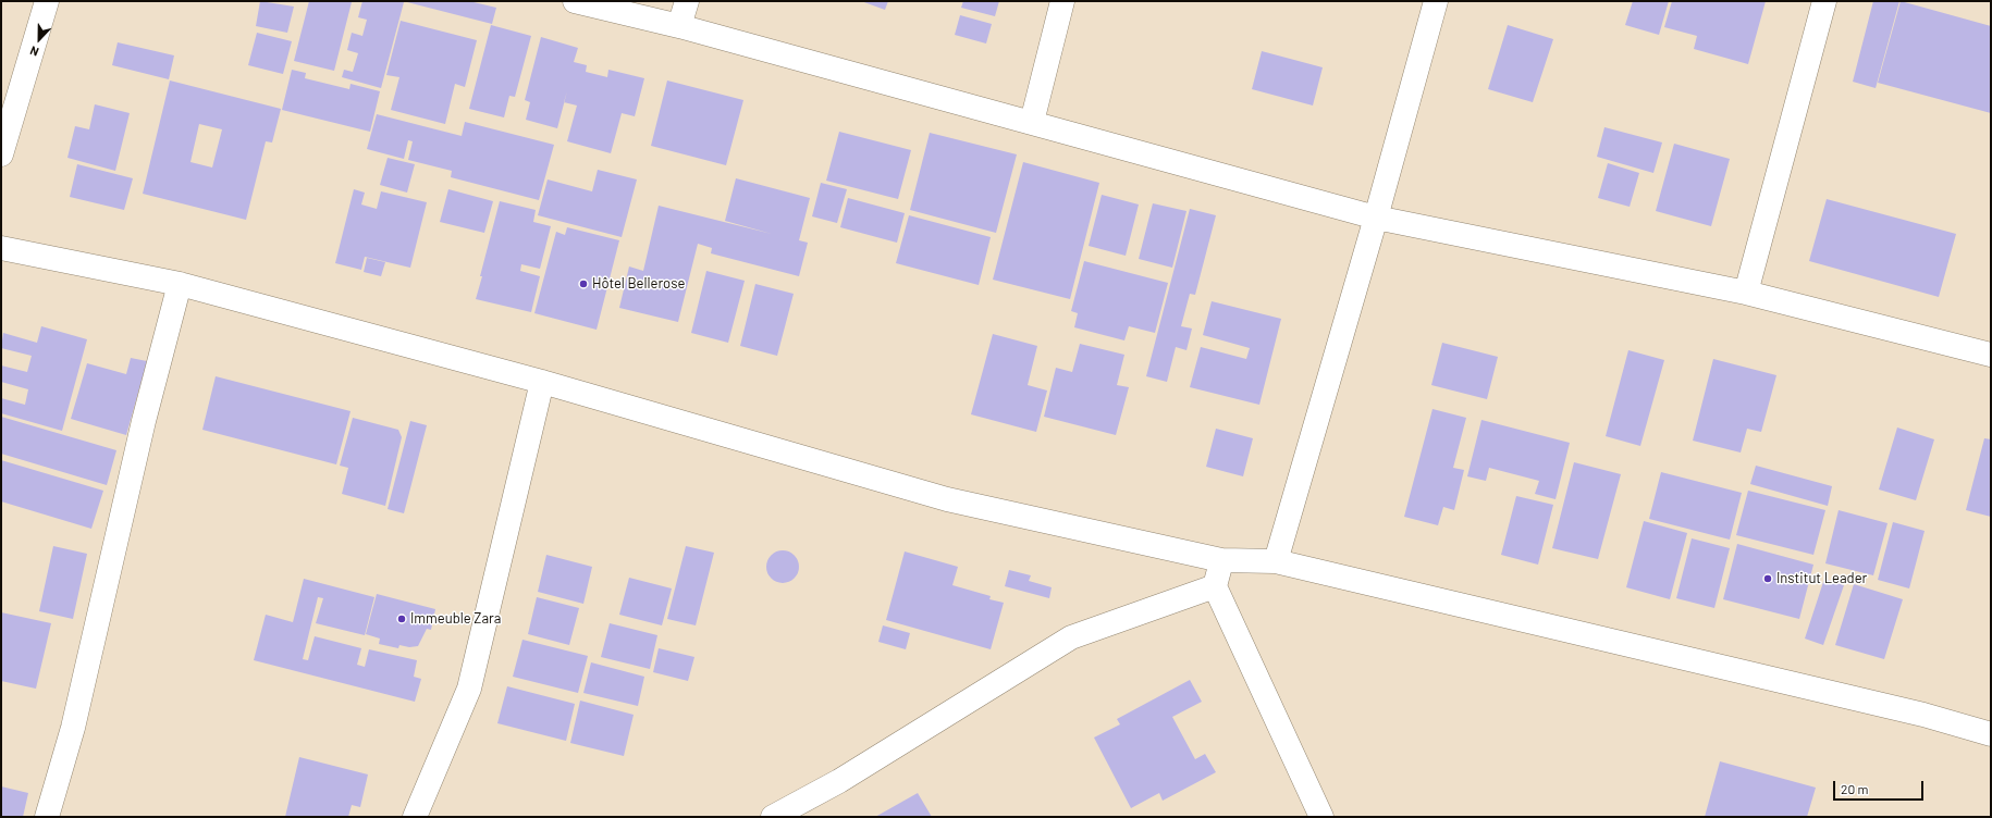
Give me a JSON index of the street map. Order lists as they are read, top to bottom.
{
  "places": ["Hôtel Bellerose", "Institut Leader", "Immeuble Zara"],
  "scale_bar": "20 m",
  "north": "bottom"
}
